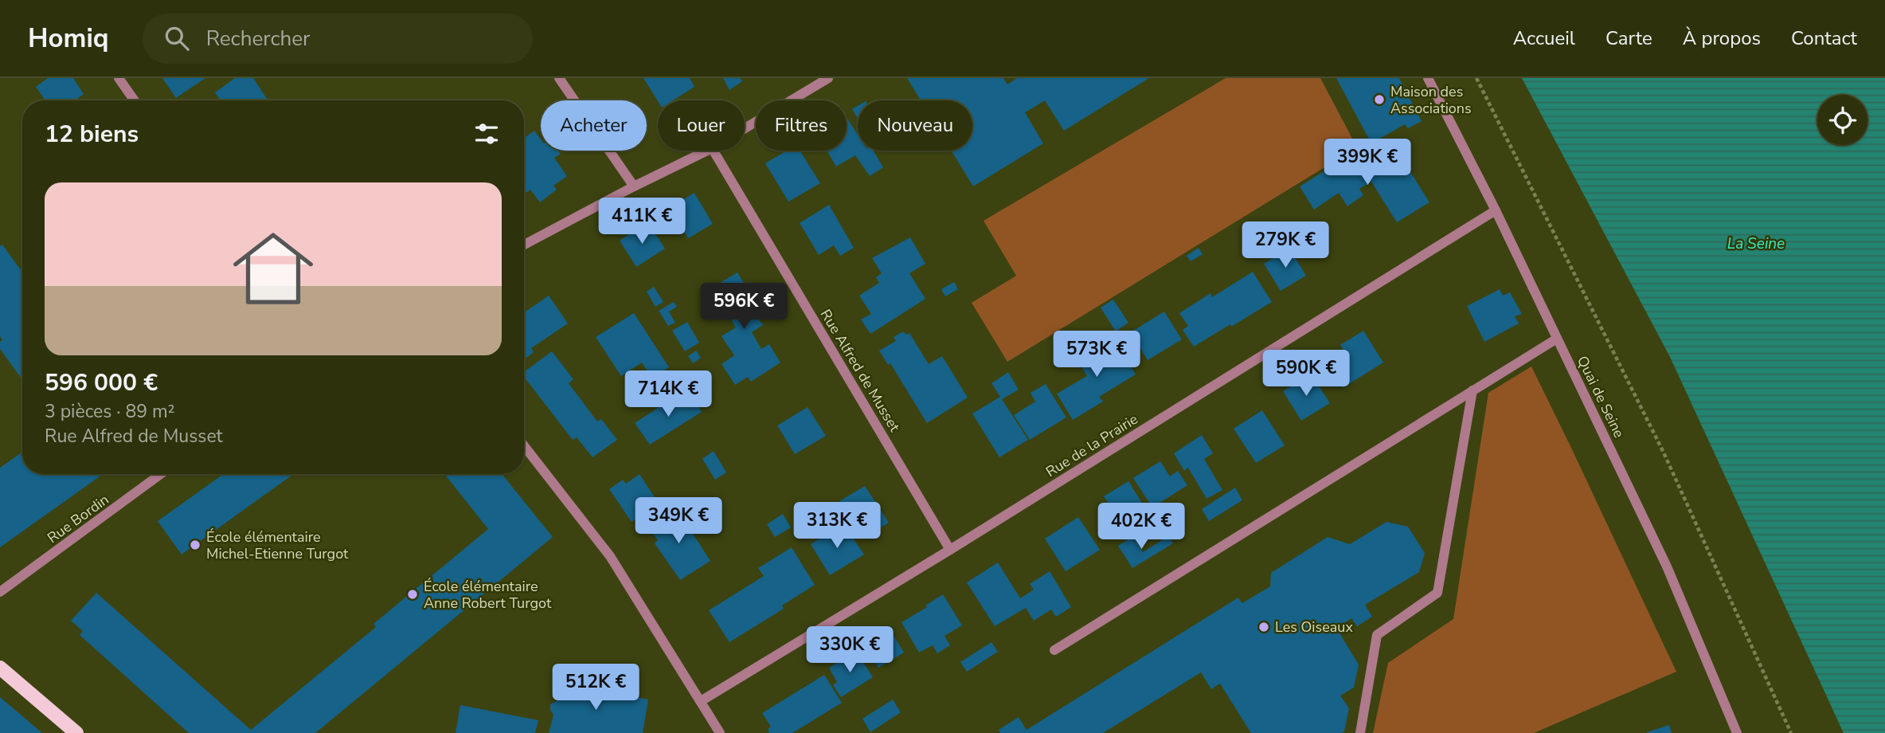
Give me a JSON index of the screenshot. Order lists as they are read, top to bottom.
{
  "streets": {
    "street": [
      "Rue Alfred de Musset",
      "Quai de Seine",
      "Rue de la Prairie",
      "Rue Bordin"
    ]
  },
  "crossings": [
    ["Rue Alfred de Musset", "Rue de la Prairie"],
    ["Quai de Seine", "Rue de la Prairie"]
  ],
  "water": ["La Seine"],
  "places": [
    "Maison des Associations",
    "École élémentaire Michel-Etienne Turgot",
    "École élémentaire Anne Robert Turgot",
    "Les Oiseaux"
  ],
  "page": {
    "header": "Homiq",
    "search": "Rechercher",
    "nav": [
      "Accueil",
      "Carte",
      "À propos",
      "Contact"
    ],
    "chip": [
      "Acheter",
      "Louer",
      "Filtres",
      "Nouveau"
    ],
    "heading": "12 biens",
    "price": [
      "399K €",
      "411K €",
      "279K €",
      "596K €",
      "573K €",
      "590K €",
      "714K €",
      "349K €",
      "313K €",
      "402K €",
      "330K €",
      "512K €"
    ],
    "list": [
      {
        "name": "596 000 €",
        "note": "3 pièces · 89 m² · Rue Alfred de Musset"
      }
    ]
  }
}
